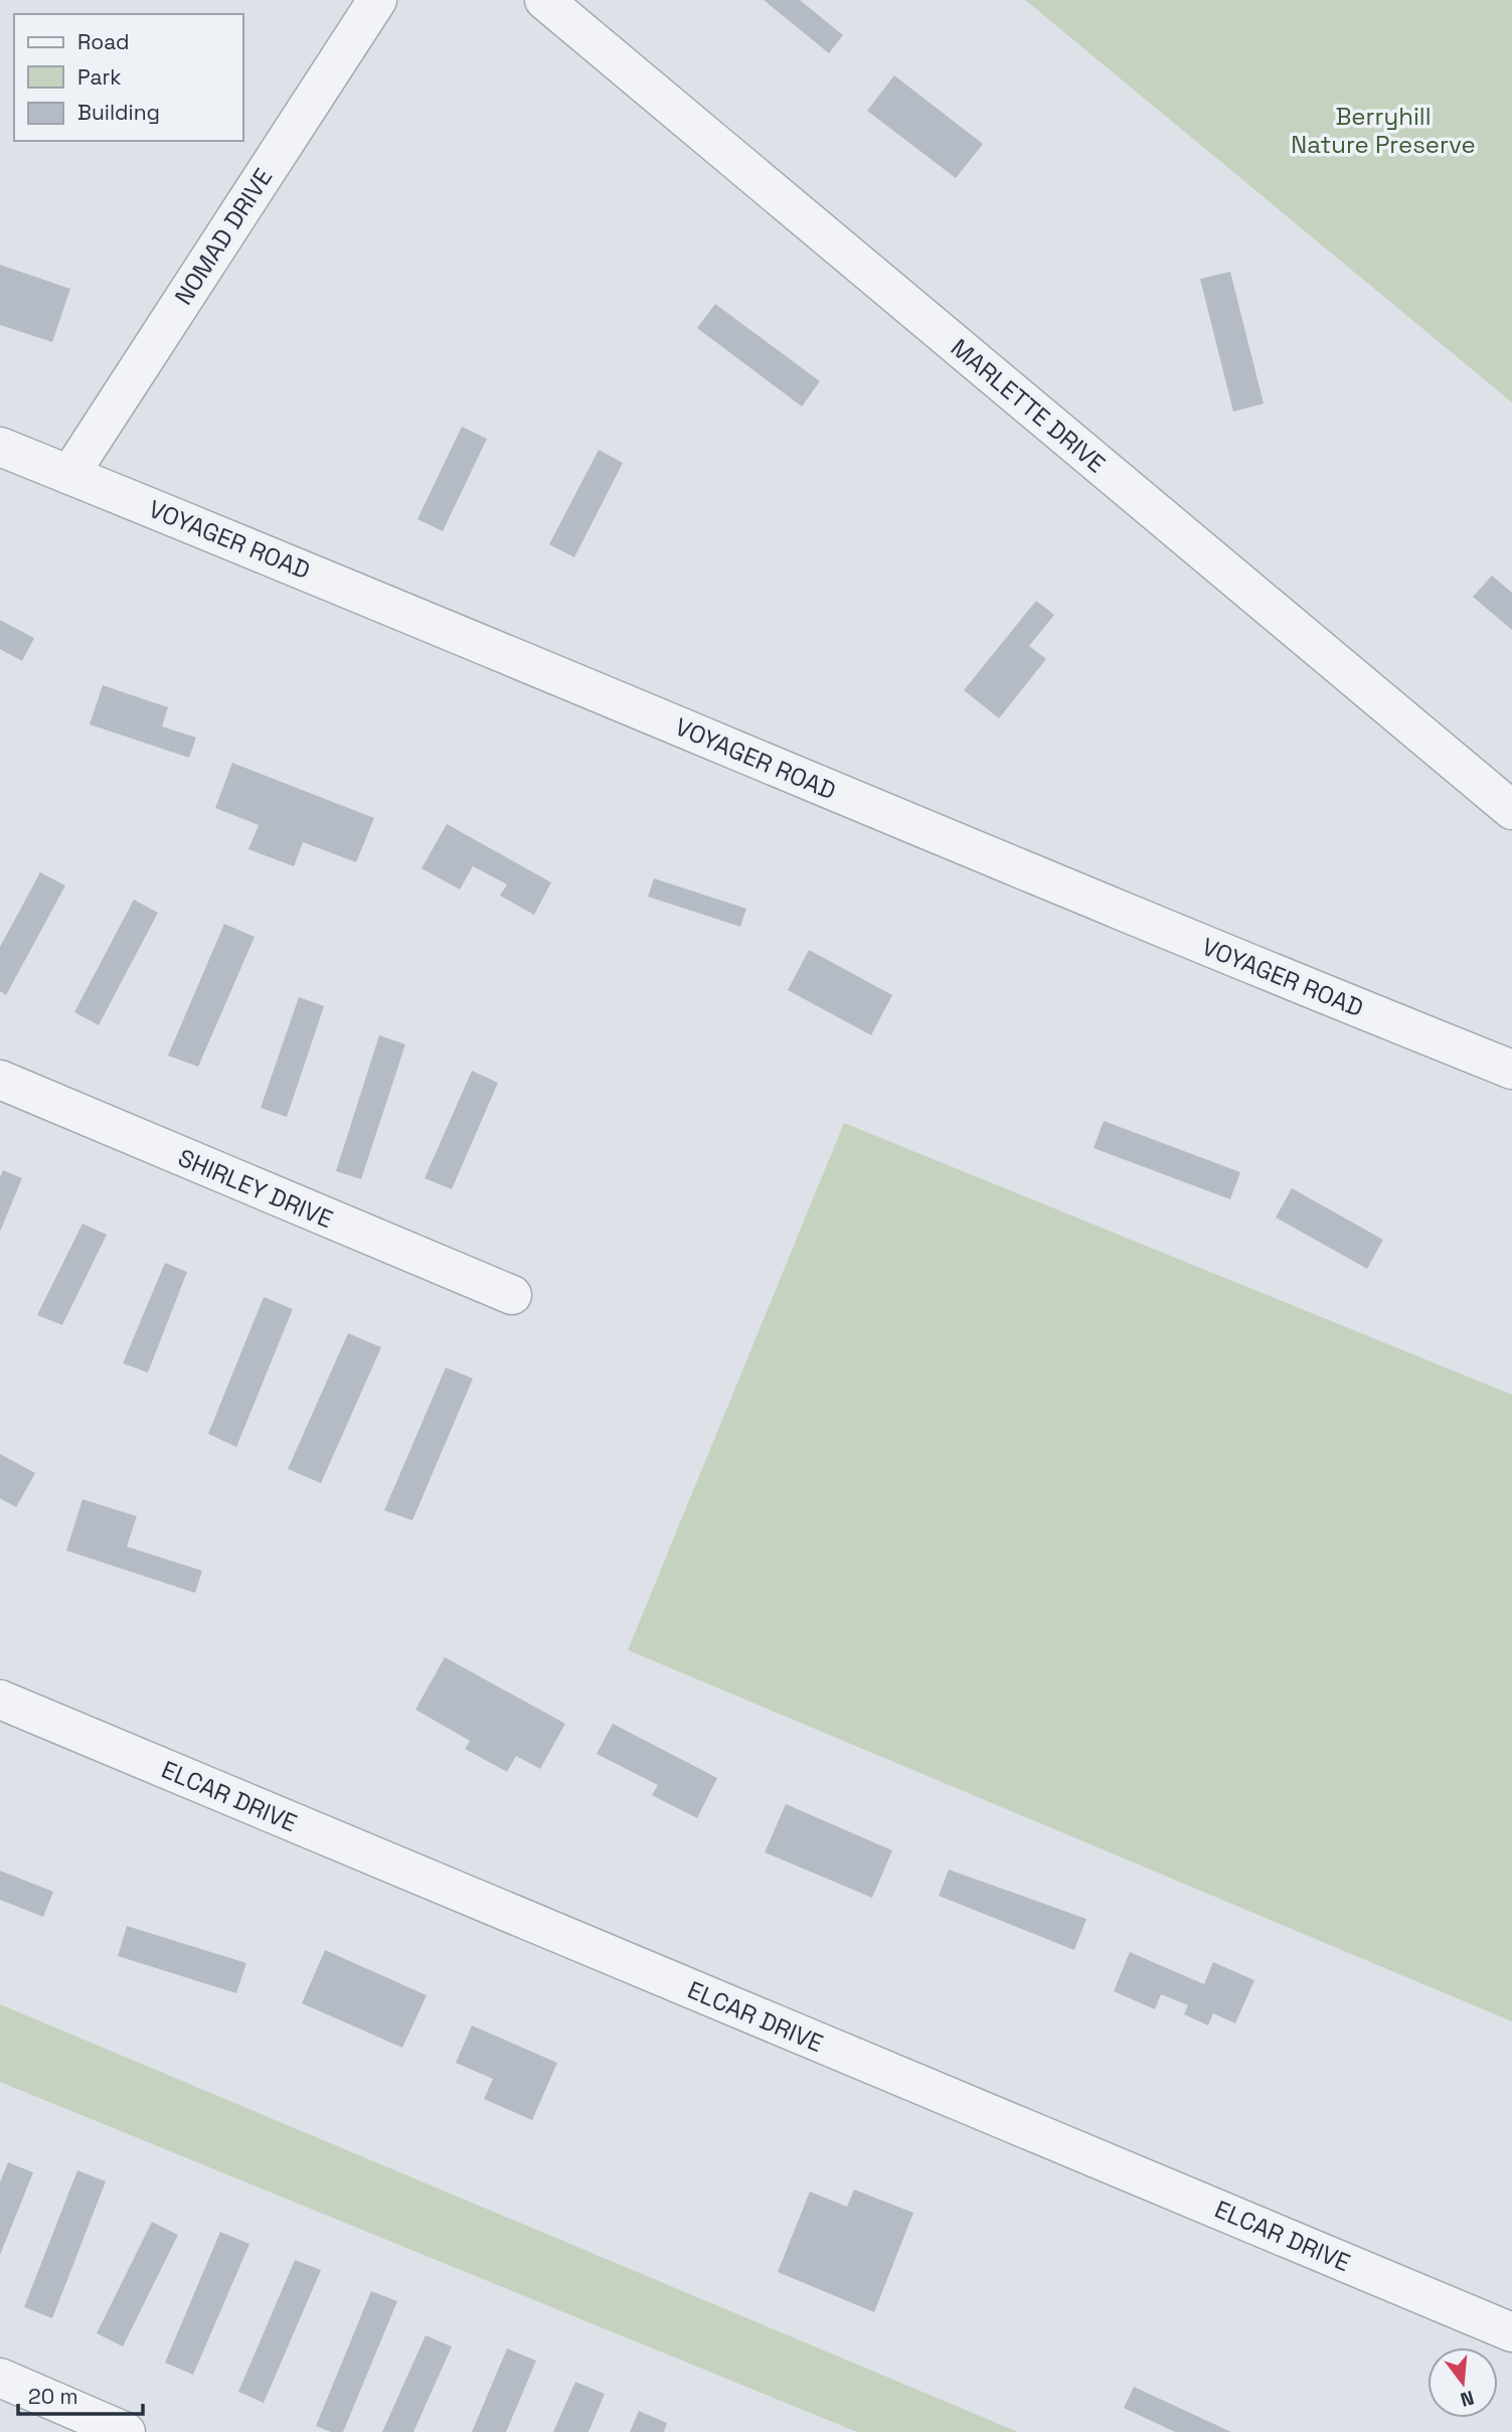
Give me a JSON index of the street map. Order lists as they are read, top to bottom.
{
  "streets": {
    "street": [
      "NOMAD DRIVE",
      "MARLETTE DRIVE",
      "VOYAGER ROAD",
      "SHIRLEY DRIVE",
      "ELCAR DRIVE"
    ]
  },
  "crossings": [
    ["NOMAD DRIVE", "VOYAGER ROAD"]
  ],
  "parks": ["Berryhill Nature Preserve"],
  "legend": ["Road", "Park", "Building"],
  "scale_bar": "20 m",
  "north": "bottom"
}
